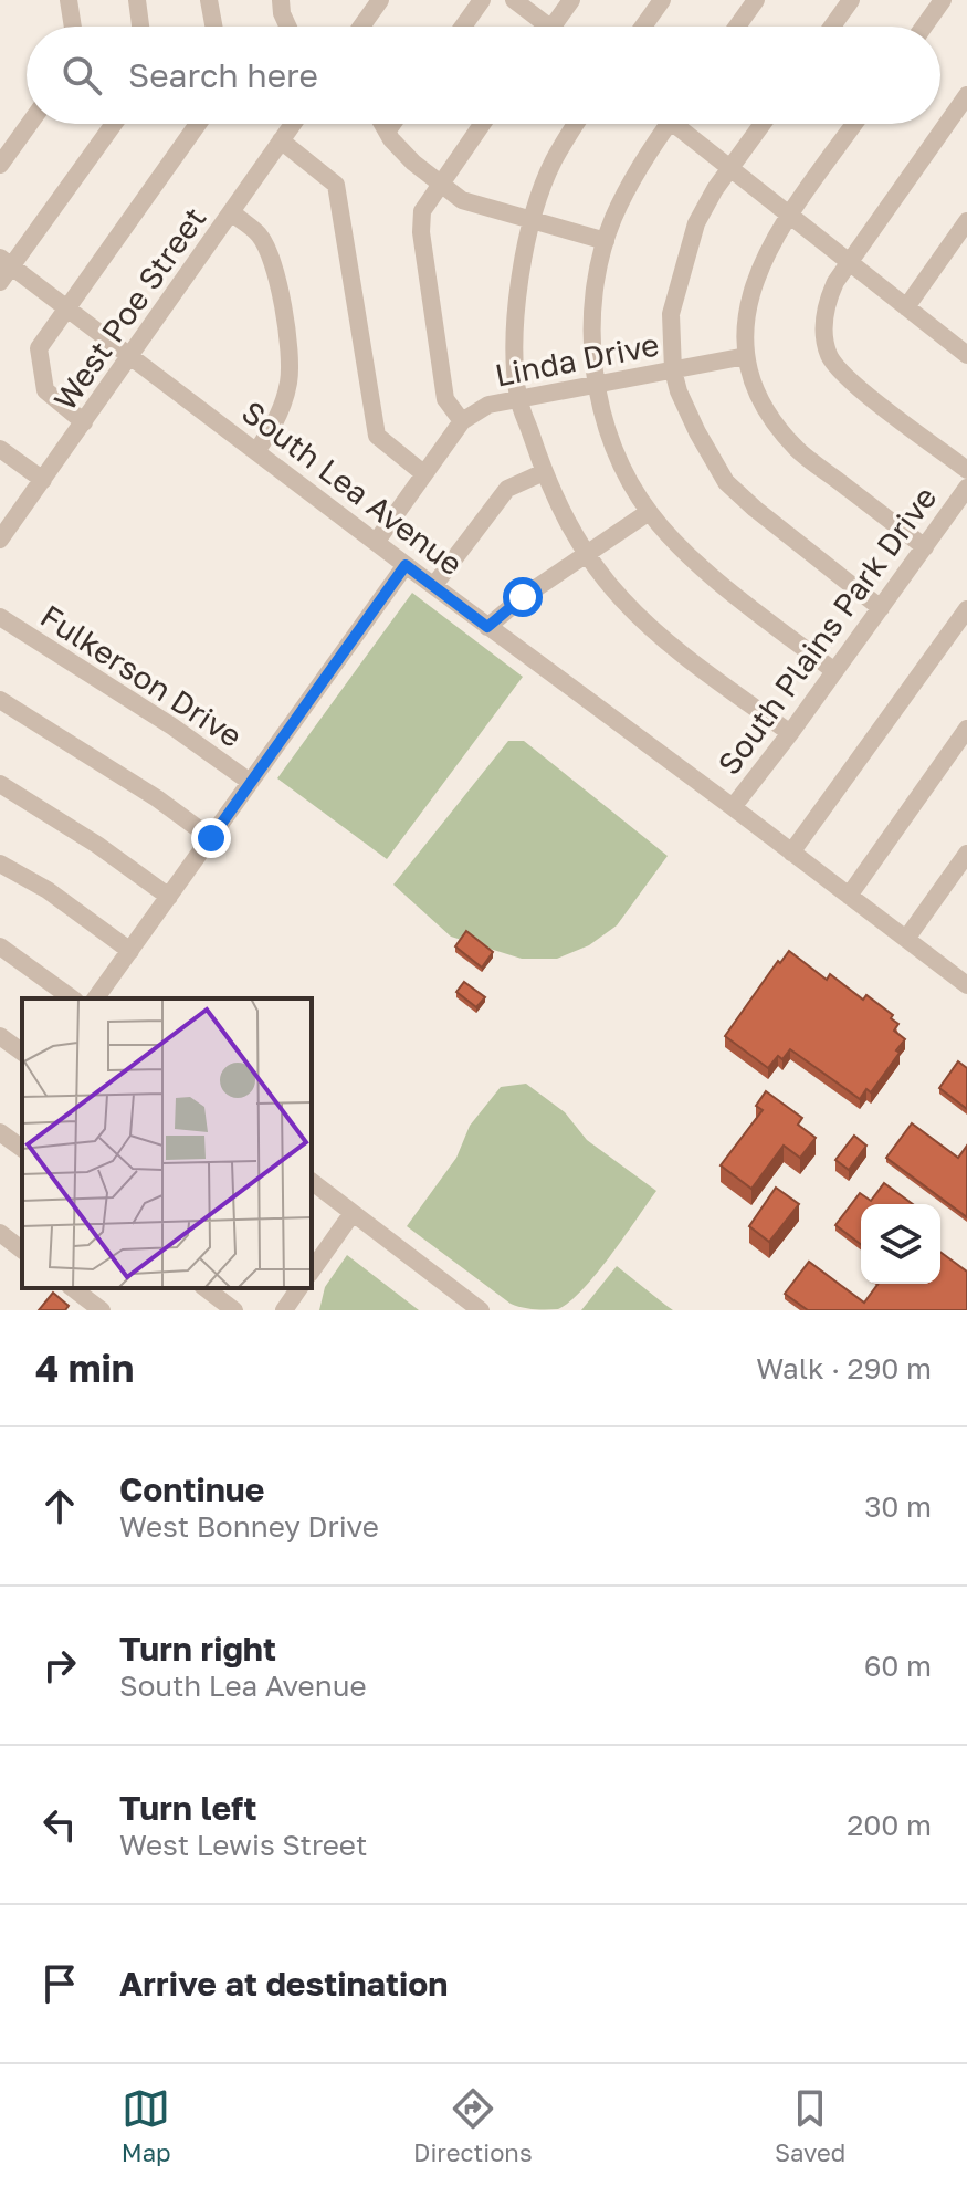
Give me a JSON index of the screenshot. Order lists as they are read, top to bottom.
{
  "streets": {
    "street": [
      "West Poe Street",
      "Linda Drive",
      "South Lea Avenue",
      "South Plains Park Drive",
      "Fulkerson Drive"
    ]
  },
  "crossings": [
    ["West Poe Street", "South Lea Avenue"],
    ["Linda Drive", "South Lea Avenue"],
    ["South Lea Avenue", "South Plains Park Drive"]
  ],
  "page": {
    "search": "Search here",
    "heading": ["4 min", "Walk · 290 m"],
    "list": [
      ["Continue", "West Bonney Drive", "30 m"],
      ["Turn right", "South Lea Avenue", "60 m"],
      ["Turn left", "West Lewis Street", "200 m"],
      "Arrive at destination"
    ],
    "nav": ["Map", "Directions", "Saved"]
  }
}
